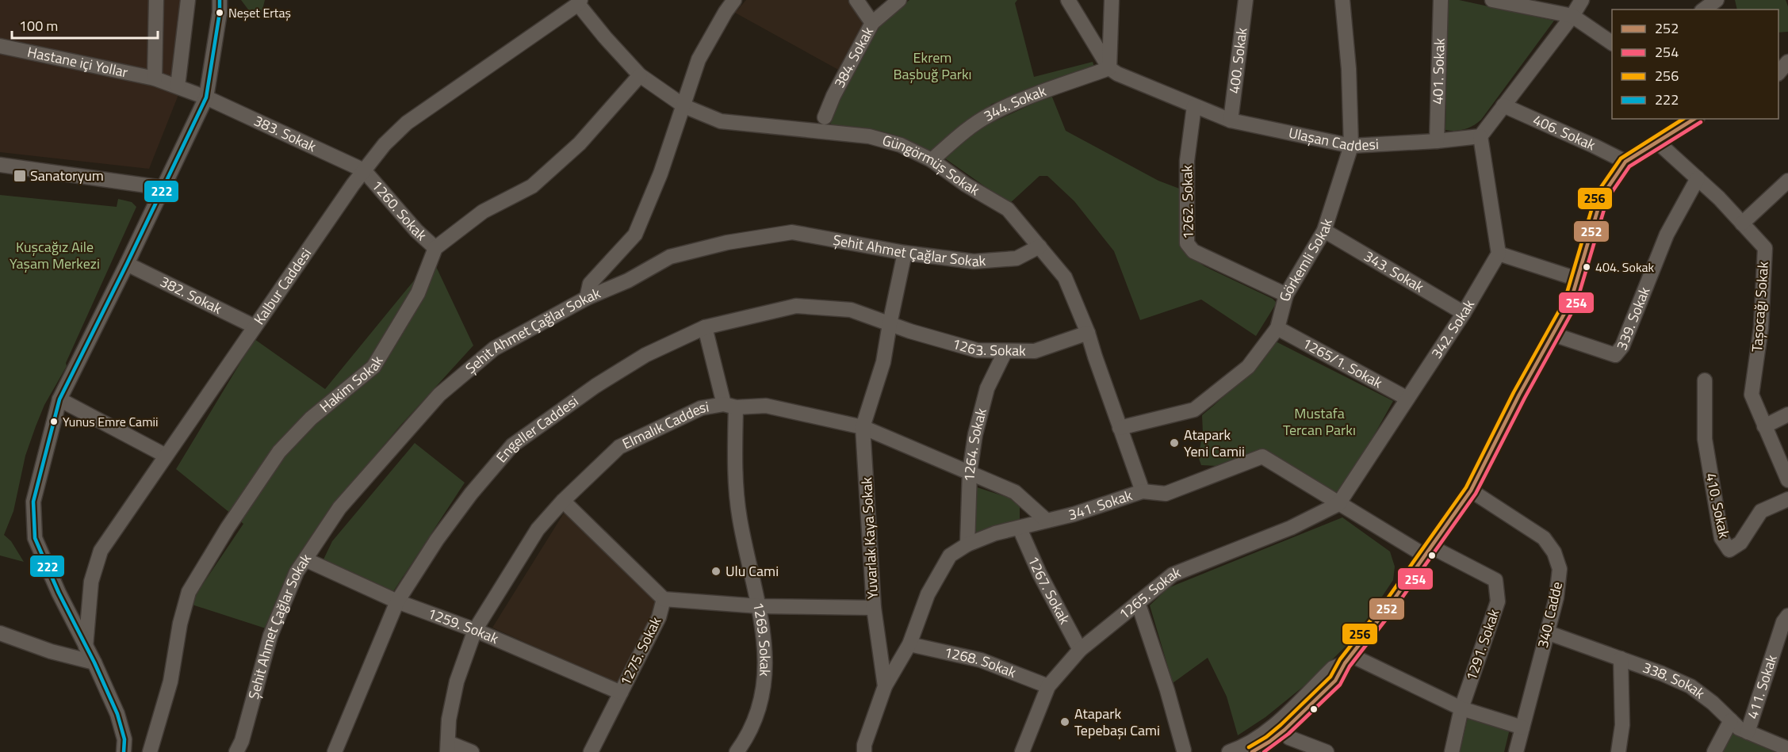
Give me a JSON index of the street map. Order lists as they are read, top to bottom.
{
  "streets": {
    "street": [
      "384. Sokak",
      "400. Sokak",
      "Hastane içi Yollar",
      "401. Sokak",
      "344. Sokak",
      "406. Sokak",
      "383. Sokak",
      "Ulaşan Caddesi",
      "Güngörmüş Sokak",
      "1262. Sokak",
      "1260. Sokak",
      "Şehit Ahmet Çağlar Sokak",
      "Görkemli Sokak",
      "343. Sokak",
      "Kalbur Caddesi",
      "382. Sokak",
      "Taşocağı Sokak",
      "339. Sokak",
      "342. Sokak",
      "1263. Sokak",
      "1265/1. Sokak",
      "Hakim Sokak",
      "Elmalık Caddesi",
      "Engeller Caddesi",
      "1264. Sokak",
      "341. Sokak",
      "410. Sokak",
      "Yuvarlak Kaya Sokak",
      "1267. Sokak",
      "1265. Sokak",
      "340. Cadde",
      "1259. Sokak",
      "1269. Sokak",
      "1291. Sokak",
      "1275. Sokak",
      "1268. Sokak",
      "338. Sokak",
      "411. Sokak"
    ]
  },
  "crossings": [
    ["400. Sokak", "Ulaşan Caddesi"],
    ["Hastane içi Yollar", "383. Sokak"],
    ["401. Sokak", "Ulaşan Caddesi"],
    ["344. Sokak", "Ulaşan Caddesi"],
    ["344. Sokak", "Güngörmüş Sokak"],
    ["383. Sokak", "1260. Sokak"],
    ["383. Sokak", "Kalbur Caddesi"],
    ["Ulaşan Caddesi", "1262. Sokak"],
    ["Ulaşan Caddesi", "Görkemli Sokak"],
    ["Güngörmüş Sokak", "Şehit Ahmet Çağlar Sokak"],
    ["Güngörmüş Sokak", "Görkemli Sokak"],
    ["Güngörmüş Sokak", "Kalbur Caddesi"],
    ["Güngörmüş Sokak", "1263. Sokak"],
    ["Güngörmüş Sokak", "341. Sokak"],
    ["1262. Sokak", "Görkemli Sokak"],
    ["1260. Sokak", "Kalbur Caddesi"],
    ["1260. Sokak", "Hakim Sokak"],
    ["Şehit Ahmet Çağlar Sokak", "Yuvarlak Kaya Sokak"],
    ["Şehit Ahmet Çağlar Sokak", "1259. Sokak"],
    ["Görkemli Sokak", "343. Sokak"],
    ["Görkemli Sokak", "1265/1. Sokak"],
    ["343. Sokak", "342. Sokak"],
    ["Kalbur Caddesi", "382. Sokak"],
    ["Taşocağı Sokak", "339. Sokak"],
    ["342. Sokak", "1265/1. Sokak"],
    ["342. Sokak", "341. Sokak"],
    ["342. Sokak", "1265. Sokak"],
    ["1263. Sokak", "Engeller Caddesi"],
    ["1263. Sokak", "1264. Sokak"],
    ["1263. Sokak", "Yuvarlak Kaya Sokak"],
    ["Elmalık Caddesi", "1264. Sokak"],
    ["Elmalık Caddesi", "341. Sokak"],
    ["Elmalık Caddesi", "Yuvarlak Kaya Sokak"],
    ["Elmalık Caddesi", "1259. Sokak"],
    ["Elmalık Caddesi", "1269. Sokak"],
    ["Elmalık Caddesi", "1275. Sokak"],
    ["Engeller Caddesi", "Yuvarlak Kaya Sokak"],
    ["Engeller Caddesi", "1259. Sokak"],
    ["Engeller Caddesi", "1269. Sokak"],
    ["1264. Sokak", "341. Sokak"],
    ["341. Sokak", "Yuvarlak Kaya Sokak"],
    ["341. Sokak", "1267. Sokak"],
    ["341. Sokak", "1265. Sokak"],
    ["341. Sokak", "1291. Sokak"],
    ["341. Sokak", "1268. Sokak"],
    ["1267. Sokak", "1265. Sokak"],
    ["1265. Sokak", "1268. Sokak"],
    ["340. Cadde", "338. Sokak"],
    ["1259. Sokak", "1275. Sokak"],
    ["338. Sokak", "411. Sokak"]
  ],
  "parks": ["Ekrem Başbuğ Parkı", "Kuşcağız Aile Yaşam Merkezi", "Mustafa Tercan Parkı"],
  "places": {
    "other": [
      "Neşet Ertaş",
      "404. Sokak",
      "Yunus Emre Camii",
      "Atapark Yeni Camii",
      "Ulu Cami",
      "Atapark Tepebaşı Cami"
    ],
    "transit": ["Sanatoryum"]
  },
  "lines": [
    "transit line 222",
    "transit line 252",
    "transit line 256",
    "transit line 254"
  ],
  "legend": [
    "252",
    "254",
    "256",
    "222"
  ],
  "scale_bar": "100 m"
}
